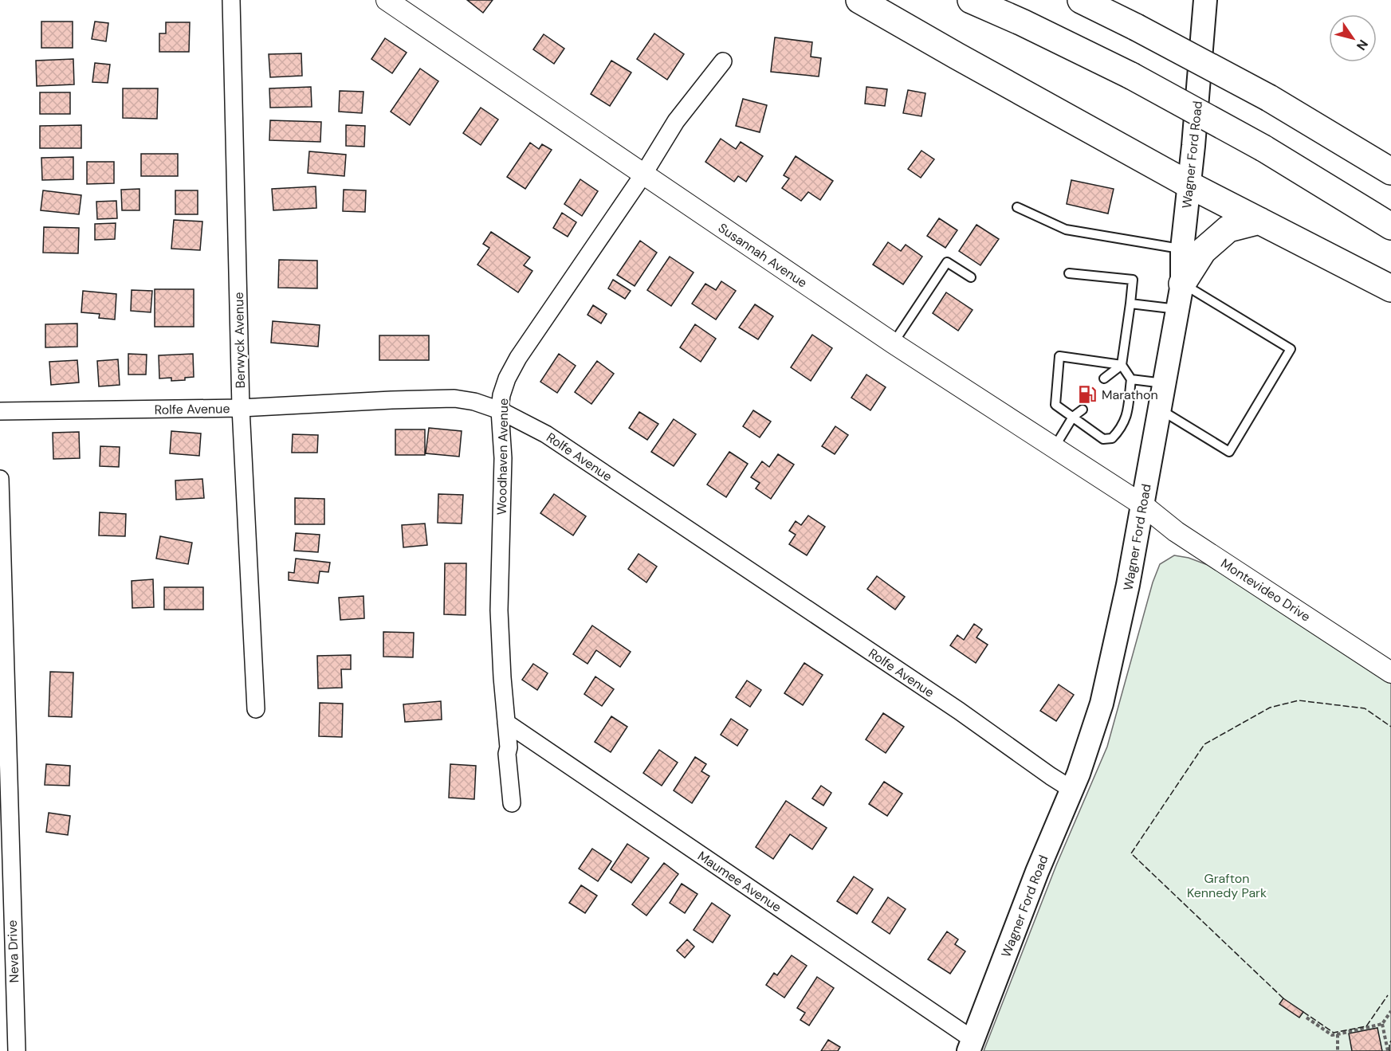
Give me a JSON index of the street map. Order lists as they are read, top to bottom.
{
  "streets": {
    "main road": ["Wagner Ford Road"],
    "street": [
      "Susannah Avenue",
      "Berwyck Avenue",
      "Rolfe Avenue",
      "Woodhaven Avenue",
      "Montevideo Drive",
      "Maumee Avenue",
      "Neva Drive"
    ]
  },
  "crossings": [
    ["Wagner Ford Road", "Susannah Avenue"],
    ["Wagner Ford Road", "Rolfe Avenue"],
    ["Wagner Ford Road", "Montevideo Drive"],
    ["Wagner Ford Road", "Maumee Avenue"],
    ["Susannah Avenue", "Woodhaven Avenue"],
    ["Susannah Avenue", "Montevideo Drive"],
    ["Berwyck Avenue", "Rolfe Avenue"],
    ["Rolfe Avenue", "Woodhaven Avenue"],
    ["Woodhaven Avenue", "Maumee Avenue"]
  ],
  "parks": ["Grafton Kennedy Park"],
  "places": {
    "fuel station": ["Marathon"]
  },
  "north": "bottom right"
}
